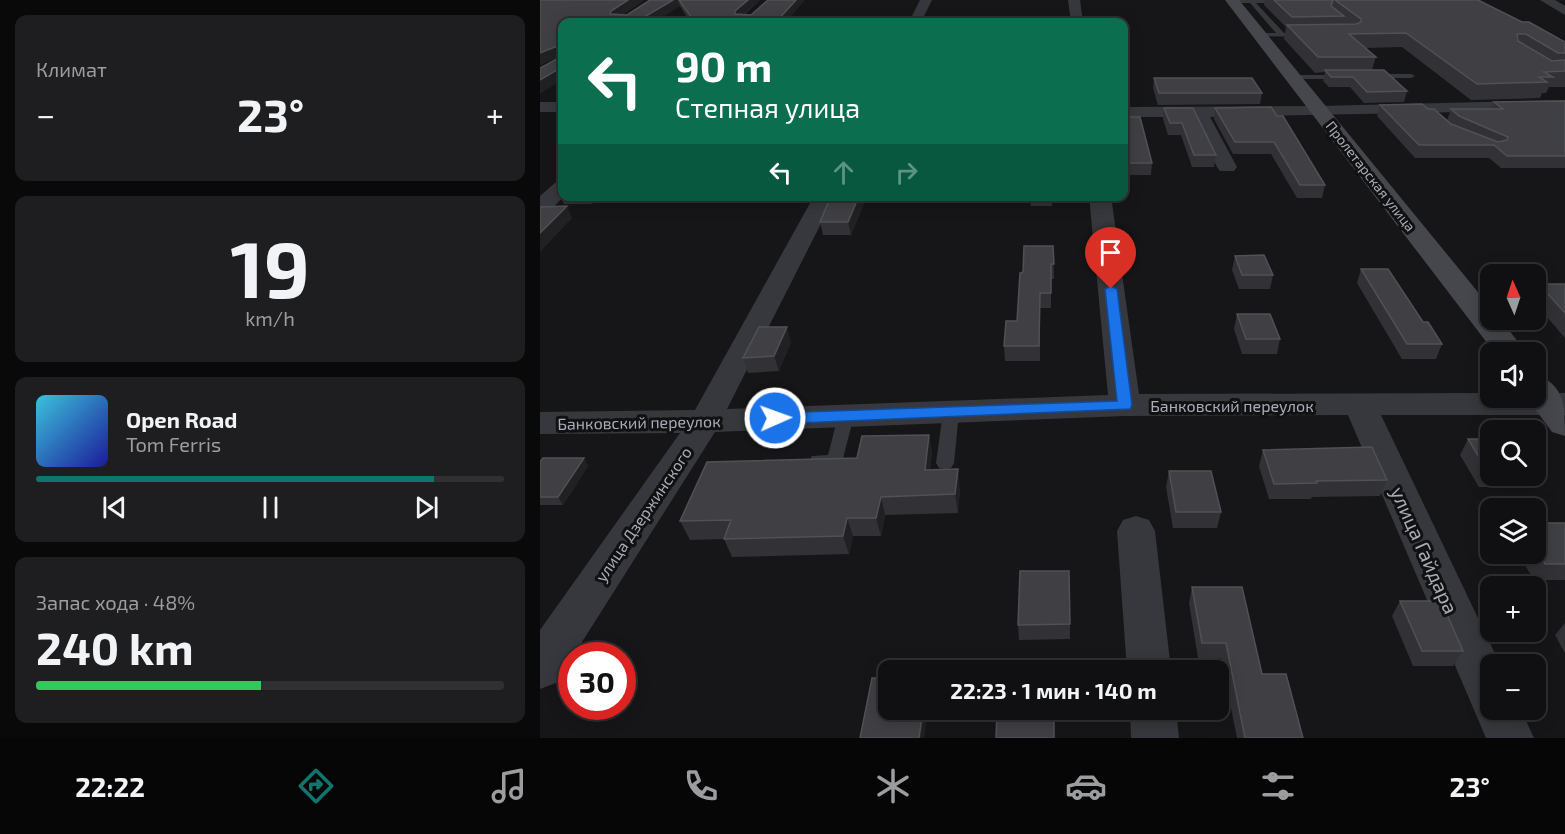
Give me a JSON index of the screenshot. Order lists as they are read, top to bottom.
{
  "streets": {
    "main road": ["Пролетарская улица"],
    "street": ["Банковский переулок", "улица Дзержинского", "улица Гайдара"]
  },
  "crossings": [
    ["Банковский переулок", "улица Дзержинского"],
    ["Банковский переулок", "улица Гайдара"]
  ],
  "north": "top",
  "page": {
    "tile": [
      "Климат",
      ["19", "km/h"],
      ["Запас хода · 48%", "240 km"]
    ],
    "turn": ["90 m", "Степная улица"],
    "heat": ["−", "23°", "+"],
    "map_buttons": ["+", "−"],
    "song": ["Open Road", "Tom Ferris"],
    "limit": "30",
    "trip": "22:23 · 1 мин · 140 m",
    "tabs": ["22:22", "23°"]
  }
}
